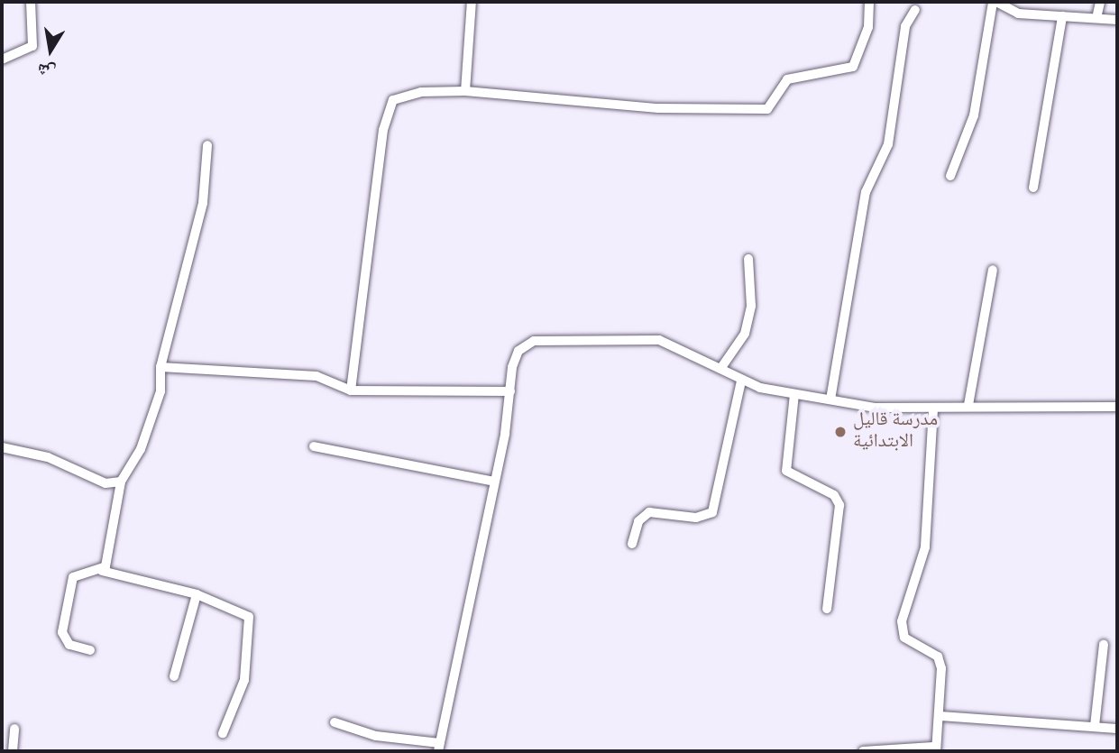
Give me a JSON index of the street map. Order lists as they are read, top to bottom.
{
  "places": ["مدرسة قاليل الابتدائية"],
  "north": "bottom"
}
